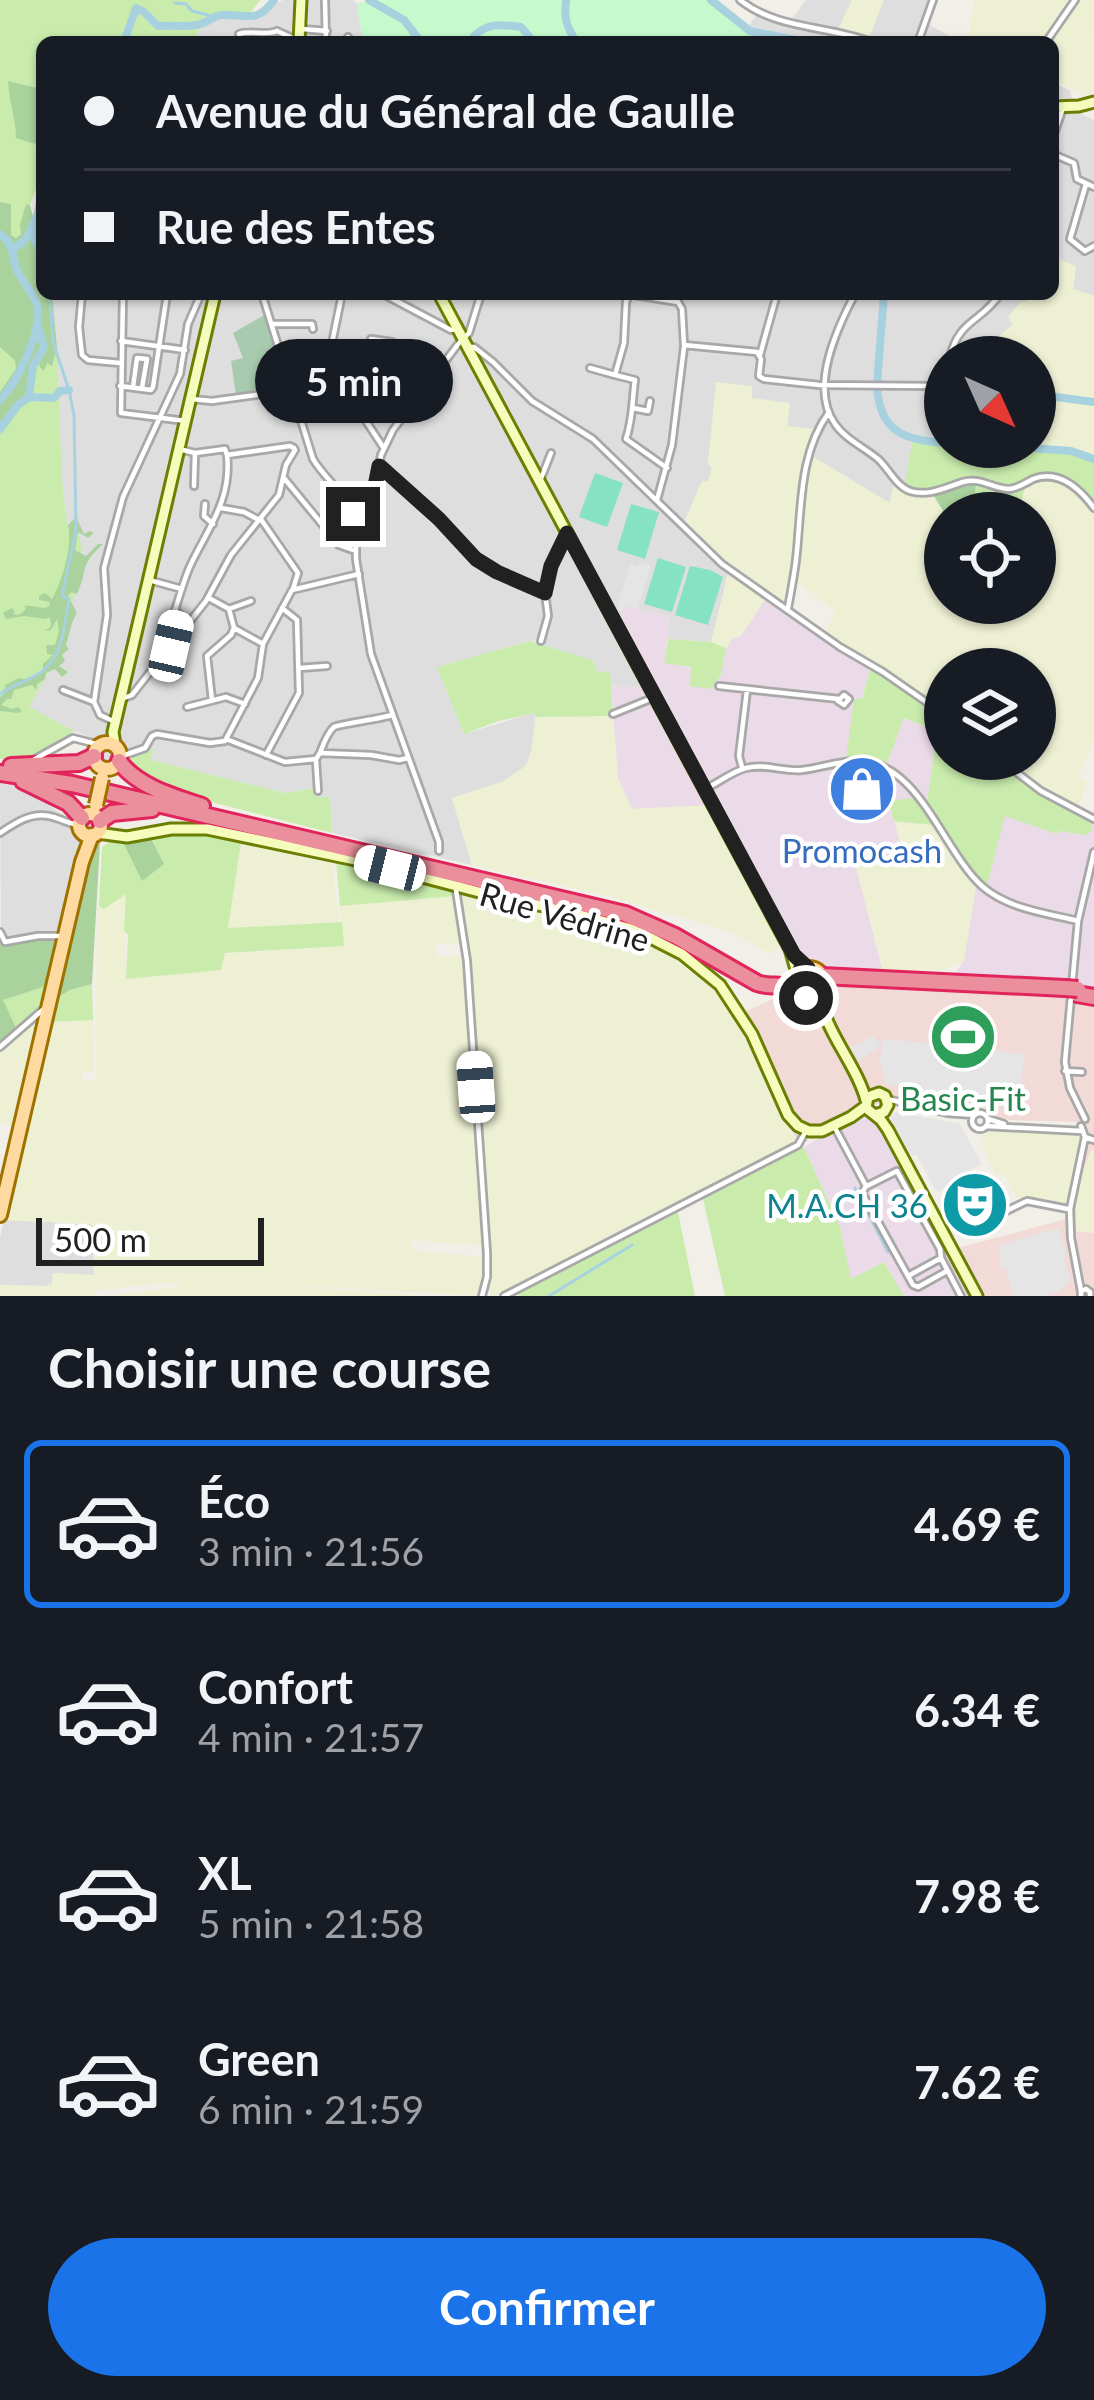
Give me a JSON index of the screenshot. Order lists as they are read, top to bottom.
{
  "streets": {
    "main road": ["Rue Védrine"]
  },
  "places": {
    "shop": ["Promocash"],
    "sports": ["Basic-Fit"],
    "theatre": ["M.A.CH 36"]
  },
  "scale_bar": "500 m",
  "north": "bottom right",
  "page": {
    "banner": ["Avenue du Général de Gaulle", "Rue des Entes"],
    "bubble": "5 min",
    "scale": "500 m",
    "heading": "Choisir une course",
    "list": [
      {
        "name": "Éco",
        "note": "3 min · 21:56",
        "value": "4.69 €"
      },
      {
        "name": "Confort",
        "note": "4 min · 21:57",
        "value": "6.34 €"
      },
      {
        "name": "XL",
        "note": "5 min · 21:58",
        "value": "7.98 €"
      },
      {
        "name": "Green",
        "note": "6 min · 21:59",
        "value": "7.62 €"
      }
    ],
    "buttons": "Confirmer"
  }
}
